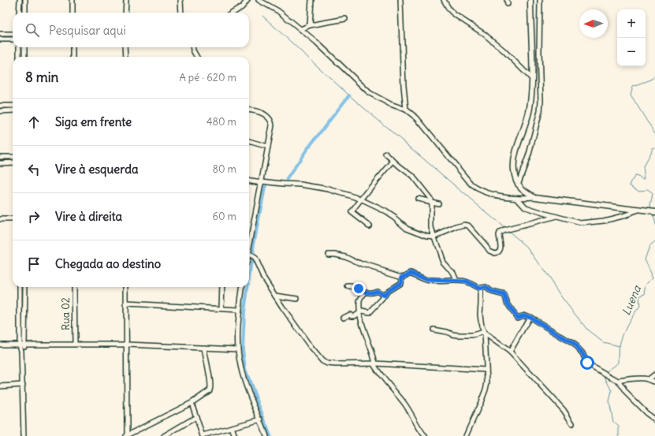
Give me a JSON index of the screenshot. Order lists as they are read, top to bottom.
{
  "streets": {
    "street": ["Rua 02"]
  },
  "water": ["Luena"],
  "north": "left",
  "page": {
    "map_buttons": ["+", "−"],
    "search": "Pesquisar aqui",
    "heading": ["8 min", "A pé · 620 m"],
    "list": [
      ["Siga em frente", "480 m"],
      ["Vire à esquerda", "80 m"],
      ["Vire à direita", "60 m"],
      "Chegada ao destino"
    ]
  }
}
